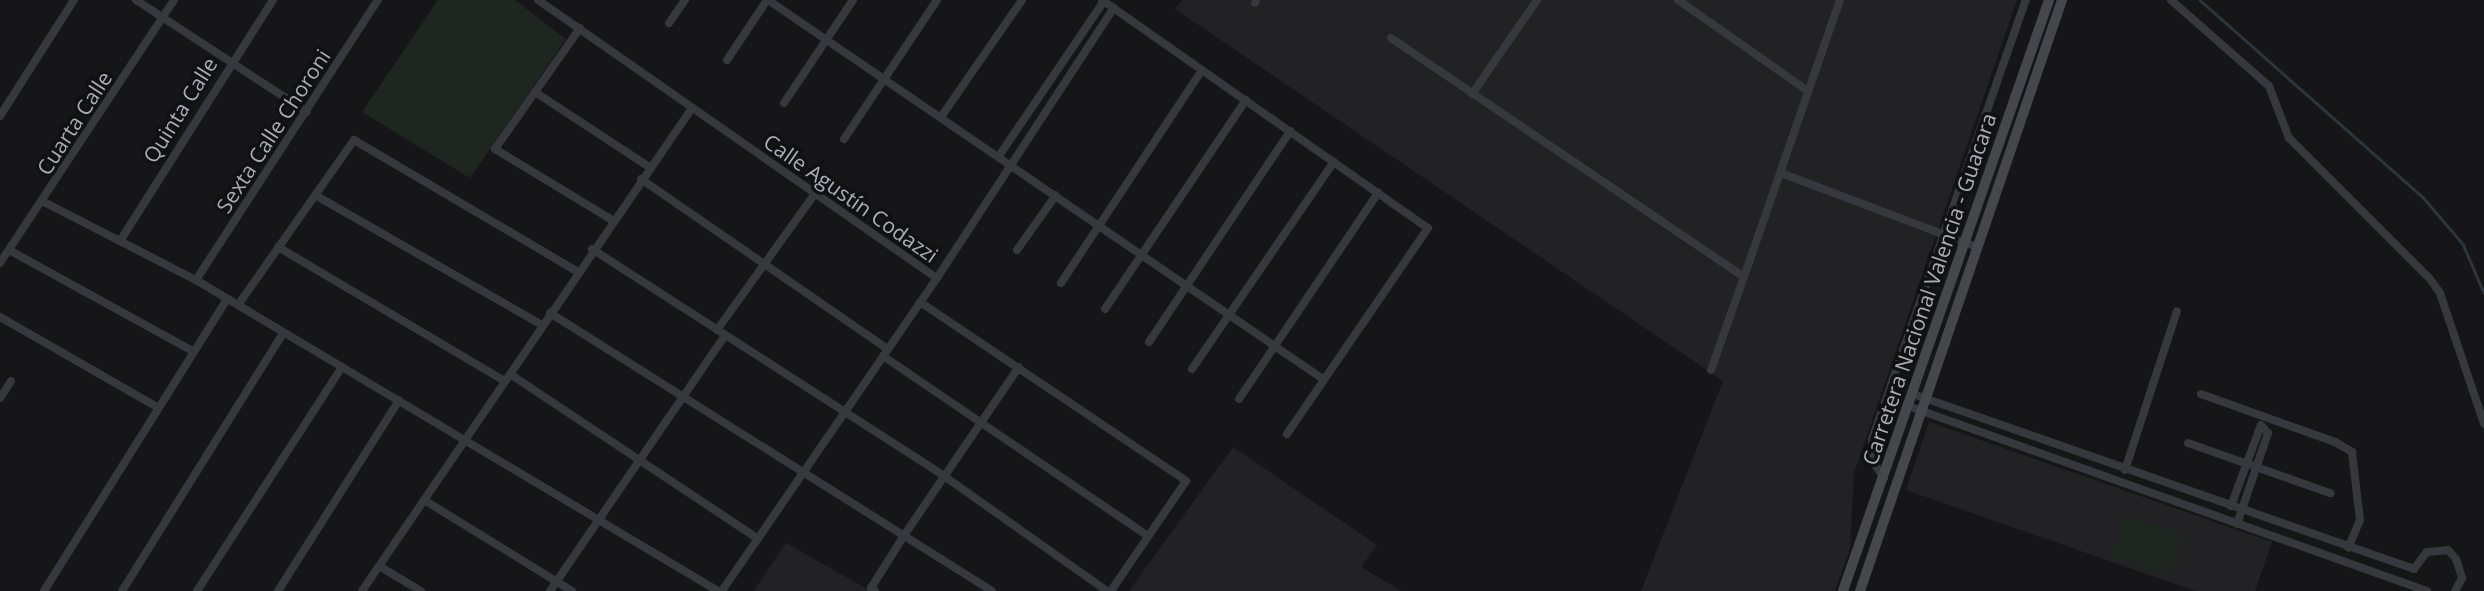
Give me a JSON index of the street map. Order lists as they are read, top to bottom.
{
  "streets": {
    "main road": ["Carretera Nacional Valencia - Guacara"],
    "street": [
      "Quinta Calle",
      "Cuarta Calle",
      "Sexta Calle Choroni",
      "Calle Agustín Codazzi"
    ]
  }
}
